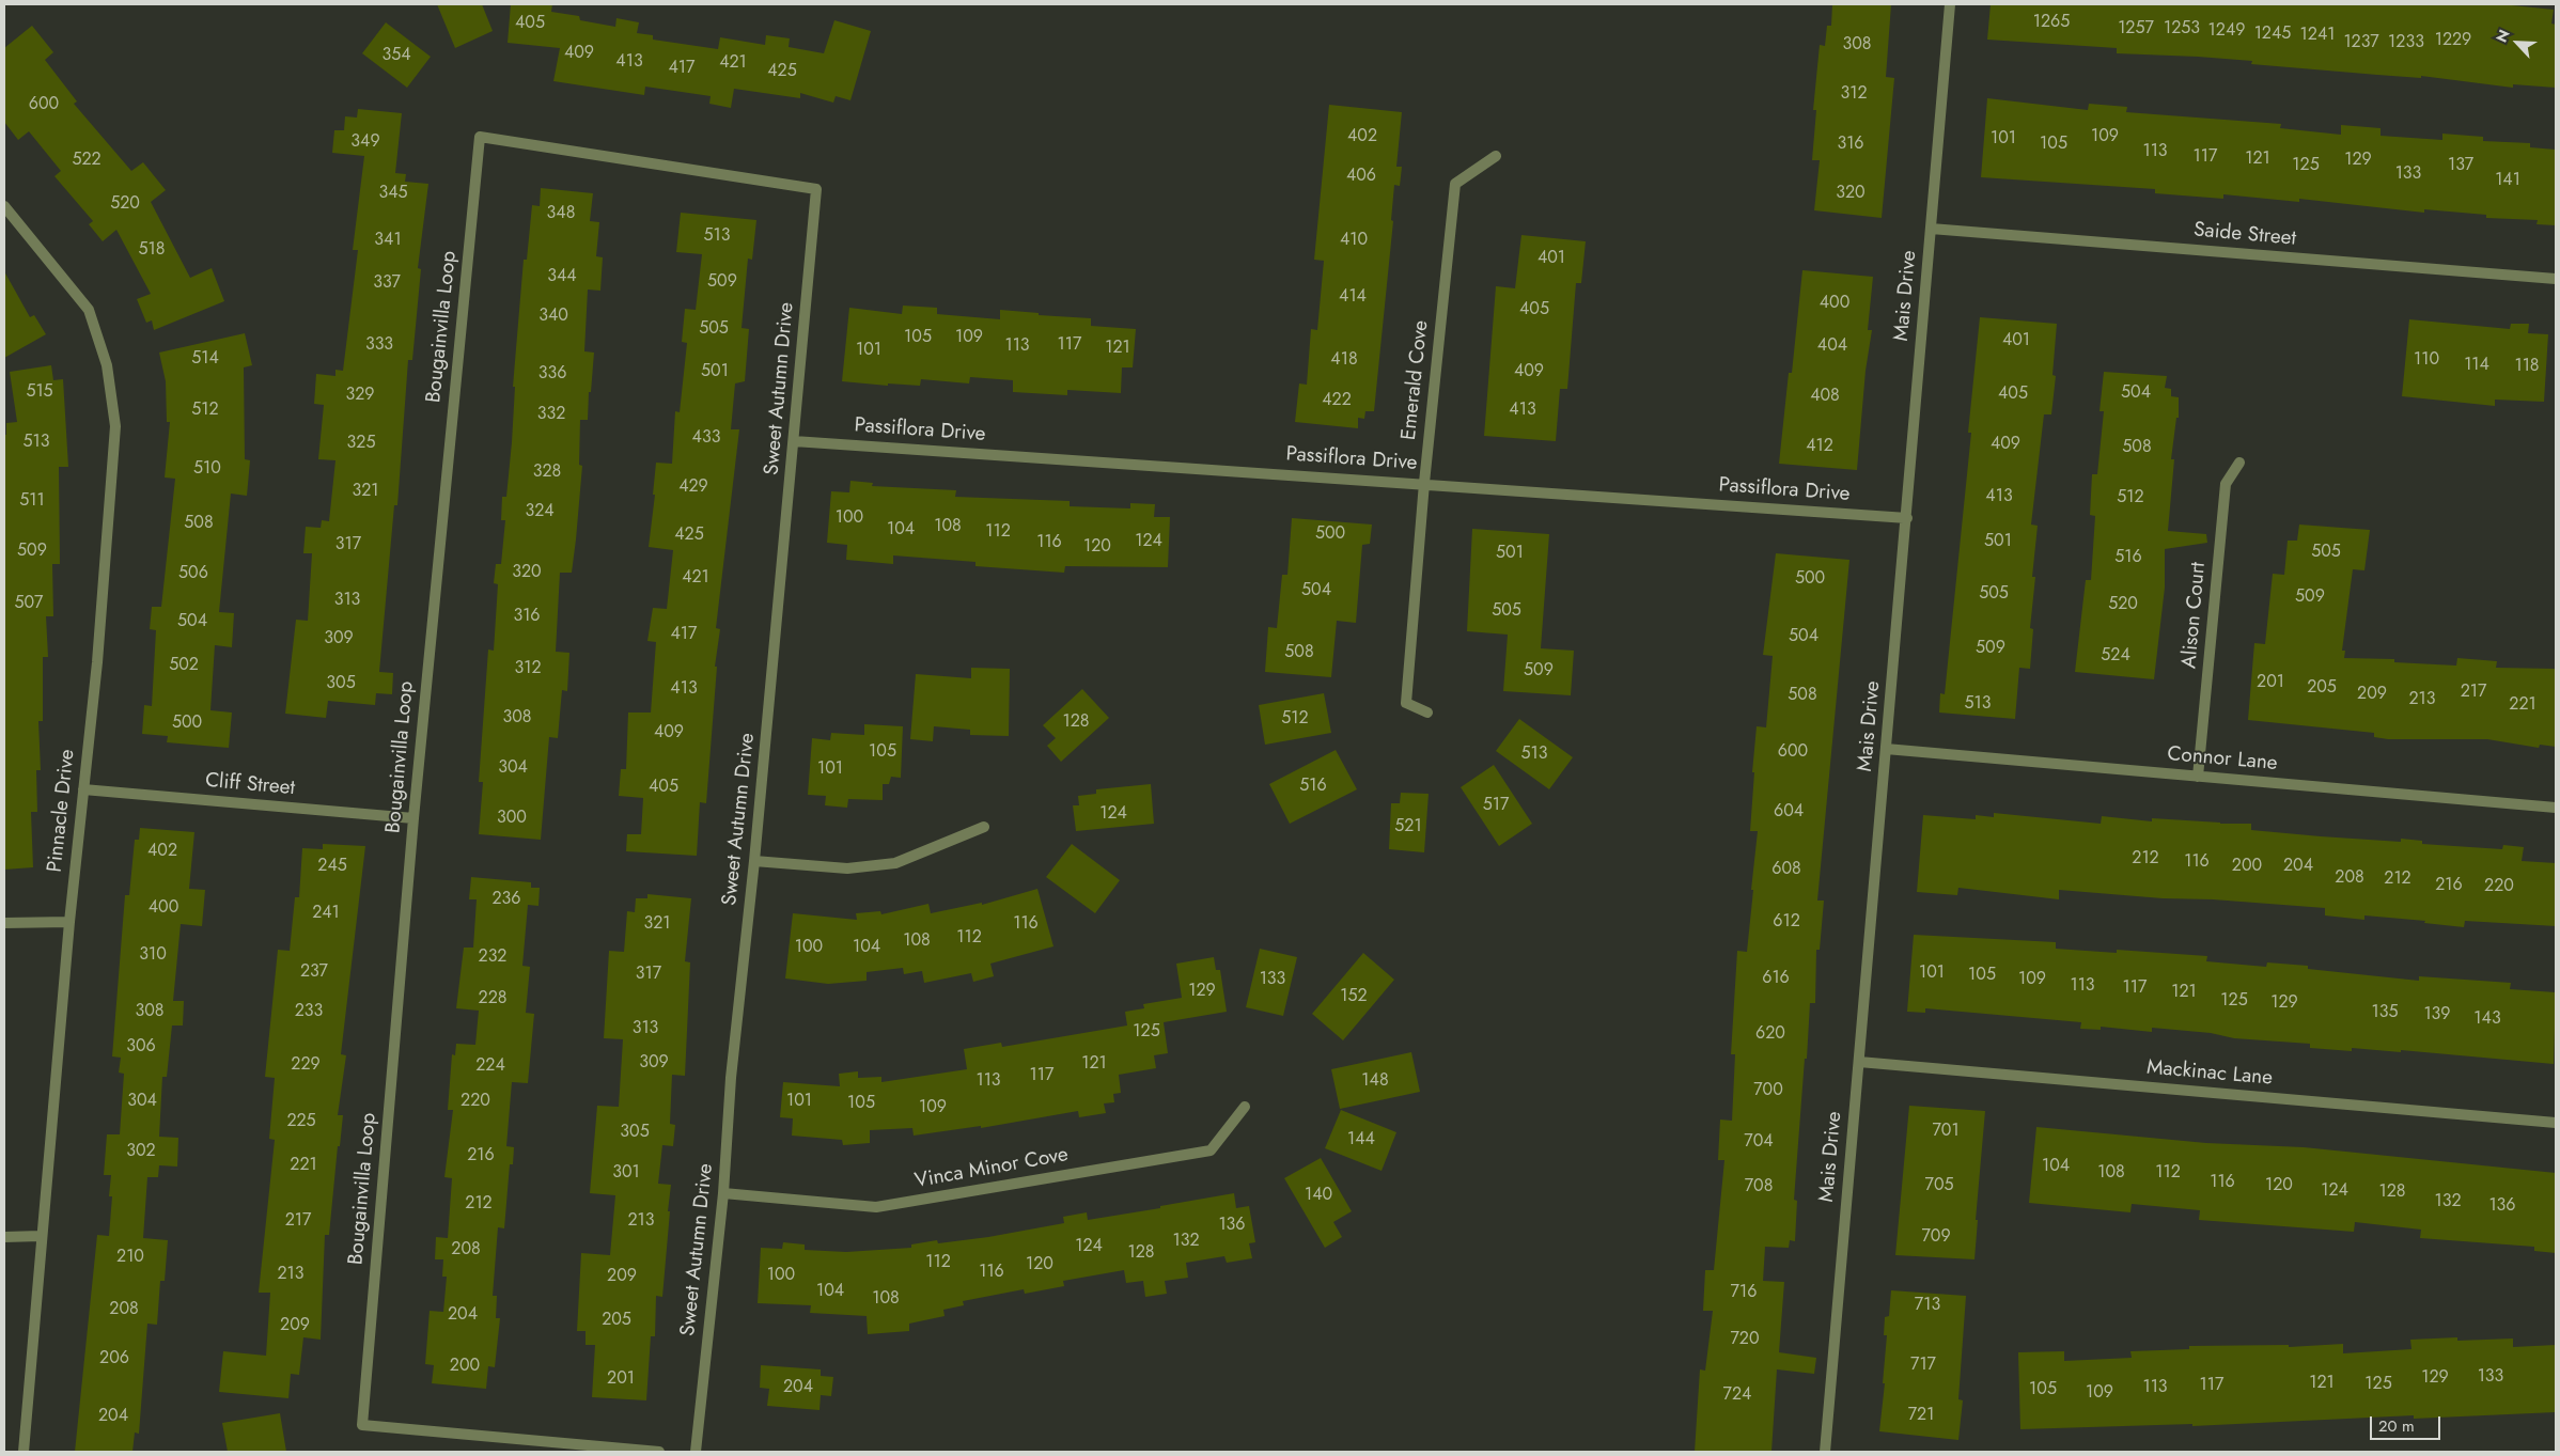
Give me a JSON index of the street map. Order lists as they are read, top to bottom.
{
  "streets": {
    "street": [
      "Saide Street",
      "Mais Drive",
      "Bougainvilla Loop",
      "Emerald Cove",
      "Sweet Autumn Drive",
      "Passiflora Drive",
      "Alison Court",
      "Connor Lane",
      "Cliff Street",
      "Pinnacle Drive",
      "Mackinac Lane",
      "Vinca Minor Cove"
    ]
  },
  "crossings": [
    ["Saide Street", "Mais Drive"],
    ["Mais Drive", "Passiflora Drive"],
    ["Mais Drive", "Connor Lane"],
    ["Mais Drive", "Mackinac Lane"],
    ["Bougainvilla Loop", "Sweet Autumn Drive"],
    ["Bougainvilla Loop", "Cliff Street"],
    ["Emerald Cove", "Passiflora Drive"],
    ["Sweet Autumn Drive", "Passiflora Drive"],
    ["Sweet Autumn Drive", "Vinca Minor Cove"],
    ["Alison Court", "Connor Lane"],
    ["Cliff Street", "Pinnacle Drive"]
  ],
  "house_numbers": [
    "1265",
    "405",
    "1257",
    "1253",
    "1249",
    "1245",
    "1241",
    "1229",
    "1237",
    "1233",
    "308",
    "409",
    "354",
    "413",
    "421",
    "417",
    "425",
    "312",
    "600",
    "402",
    "109",
    "101",
    "349",
    "316",
    "105",
    "113",
    "117",
    "121",
    "522",
    "129",
    "125",
    "137",
    "133",
    "406",
    "141",
    "345",
    "320",
    "520",
    "348",
    "513",
    "341",
    "410",
    "518",
    "401",
    "344",
    "509",
    "337",
    "414",
    "400",
    "405",
    "340",
    "505",
    "105",
    "109",
    "401",
    "333",
    "117",
    "113",
    "404",
    "121",
    "101",
    "514",
    "418",
    "110",
    "114",
    "118",
    "501",
    "409",
    "336",
    "515",
    "504",
    "405",
    "329",
    "408",
    "422",
    "512",
    "413",
    "332",
    "433",
    "513",
    "325",
    "409",
    "412",
    "508",
    "510",
    "328",
    "429",
    "321",
    "413",
    "512",
    "511",
    "324",
    "100",
    "508",
    "108",
    "104",
    "112",
    "500",
    "425",
    "124",
    "501",
    "116",
    "317",
    "120",
    "509",
    "505",
    "501",
    "516",
    "320",
    "506",
    "421",
    "500",
    "504",
    "505",
    "509",
    "313",
    "507",
    "520",
    "505",
    "316",
    "504",
    "417",
    "504",
    "309",
    "509",
    "508",
    "524",
    "502",
    "312",
    "509",
    "201",
    "305",
    "205",
    "413",
    "217",
    "209",
    "508",
    "213",
    "513",
    "221",
    "308",
    "512",
    "128",
    "500",
    "409",
    "105",
    "600",
    "513",
    "304",
    "101",
    "516",
    "405",
    "517",
    "604",
    "124",
    "300",
    "521",
    "402",
    "212",
    "116",
    "245",
    "200",
    "204",
    "608",
    "208",
    "212",
    "216",
    "220",
    "236",
    "400",
    "241",
    "612",
    "321",
    "116",
    "112",
    "108",
    "100",
    "104",
    "310",
    "232",
    "237",
    "101",
    "317",
    "105",
    "616",
    "133",
    "109",
    "113",
    "117",
    "129",
    "121",
    "152",
    "228",
    "125",
    "129",
    "308",
    "233",
    "135",
    "139",
    "143",
    "313",
    "125",
    "620",
    "306",
    "309",
    "121",
    "229",
    "224",
    "117",
    "113",
    "148",
    "700",
    "304",
    "220",
    "101",
    "105",
    "109",
    "225",
    "701",
    "305",
    "144",
    "704",
    "302",
    "216",
    "221",
    "104",
    "301",
    "108",
    "112",
    "116",
    "705",
    "120",
    "708",
    "124",
    "128",
    "140",
    "132",
    "212",
    "136",
    "217",
    "213",
    "136",
    "709",
    "132",
    "124",
    "208",
    "128",
    "210",
    "112",
    "120",
    "116",
    "213",
    "100",
    "209",
    "104",
    "716",
    "108",
    "713",
    "208",
    "204",
    "205",
    "209",
    "720",
    "206",
    "717",
    "200",
    "133",
    "129",
    "201",
    "121",
    "125",
    "117",
    "204",
    "113",
    "105",
    "109",
    "724",
    "721",
    "204"
  ],
  "scale_bar": "20 m",
  "north": "top left"
}
